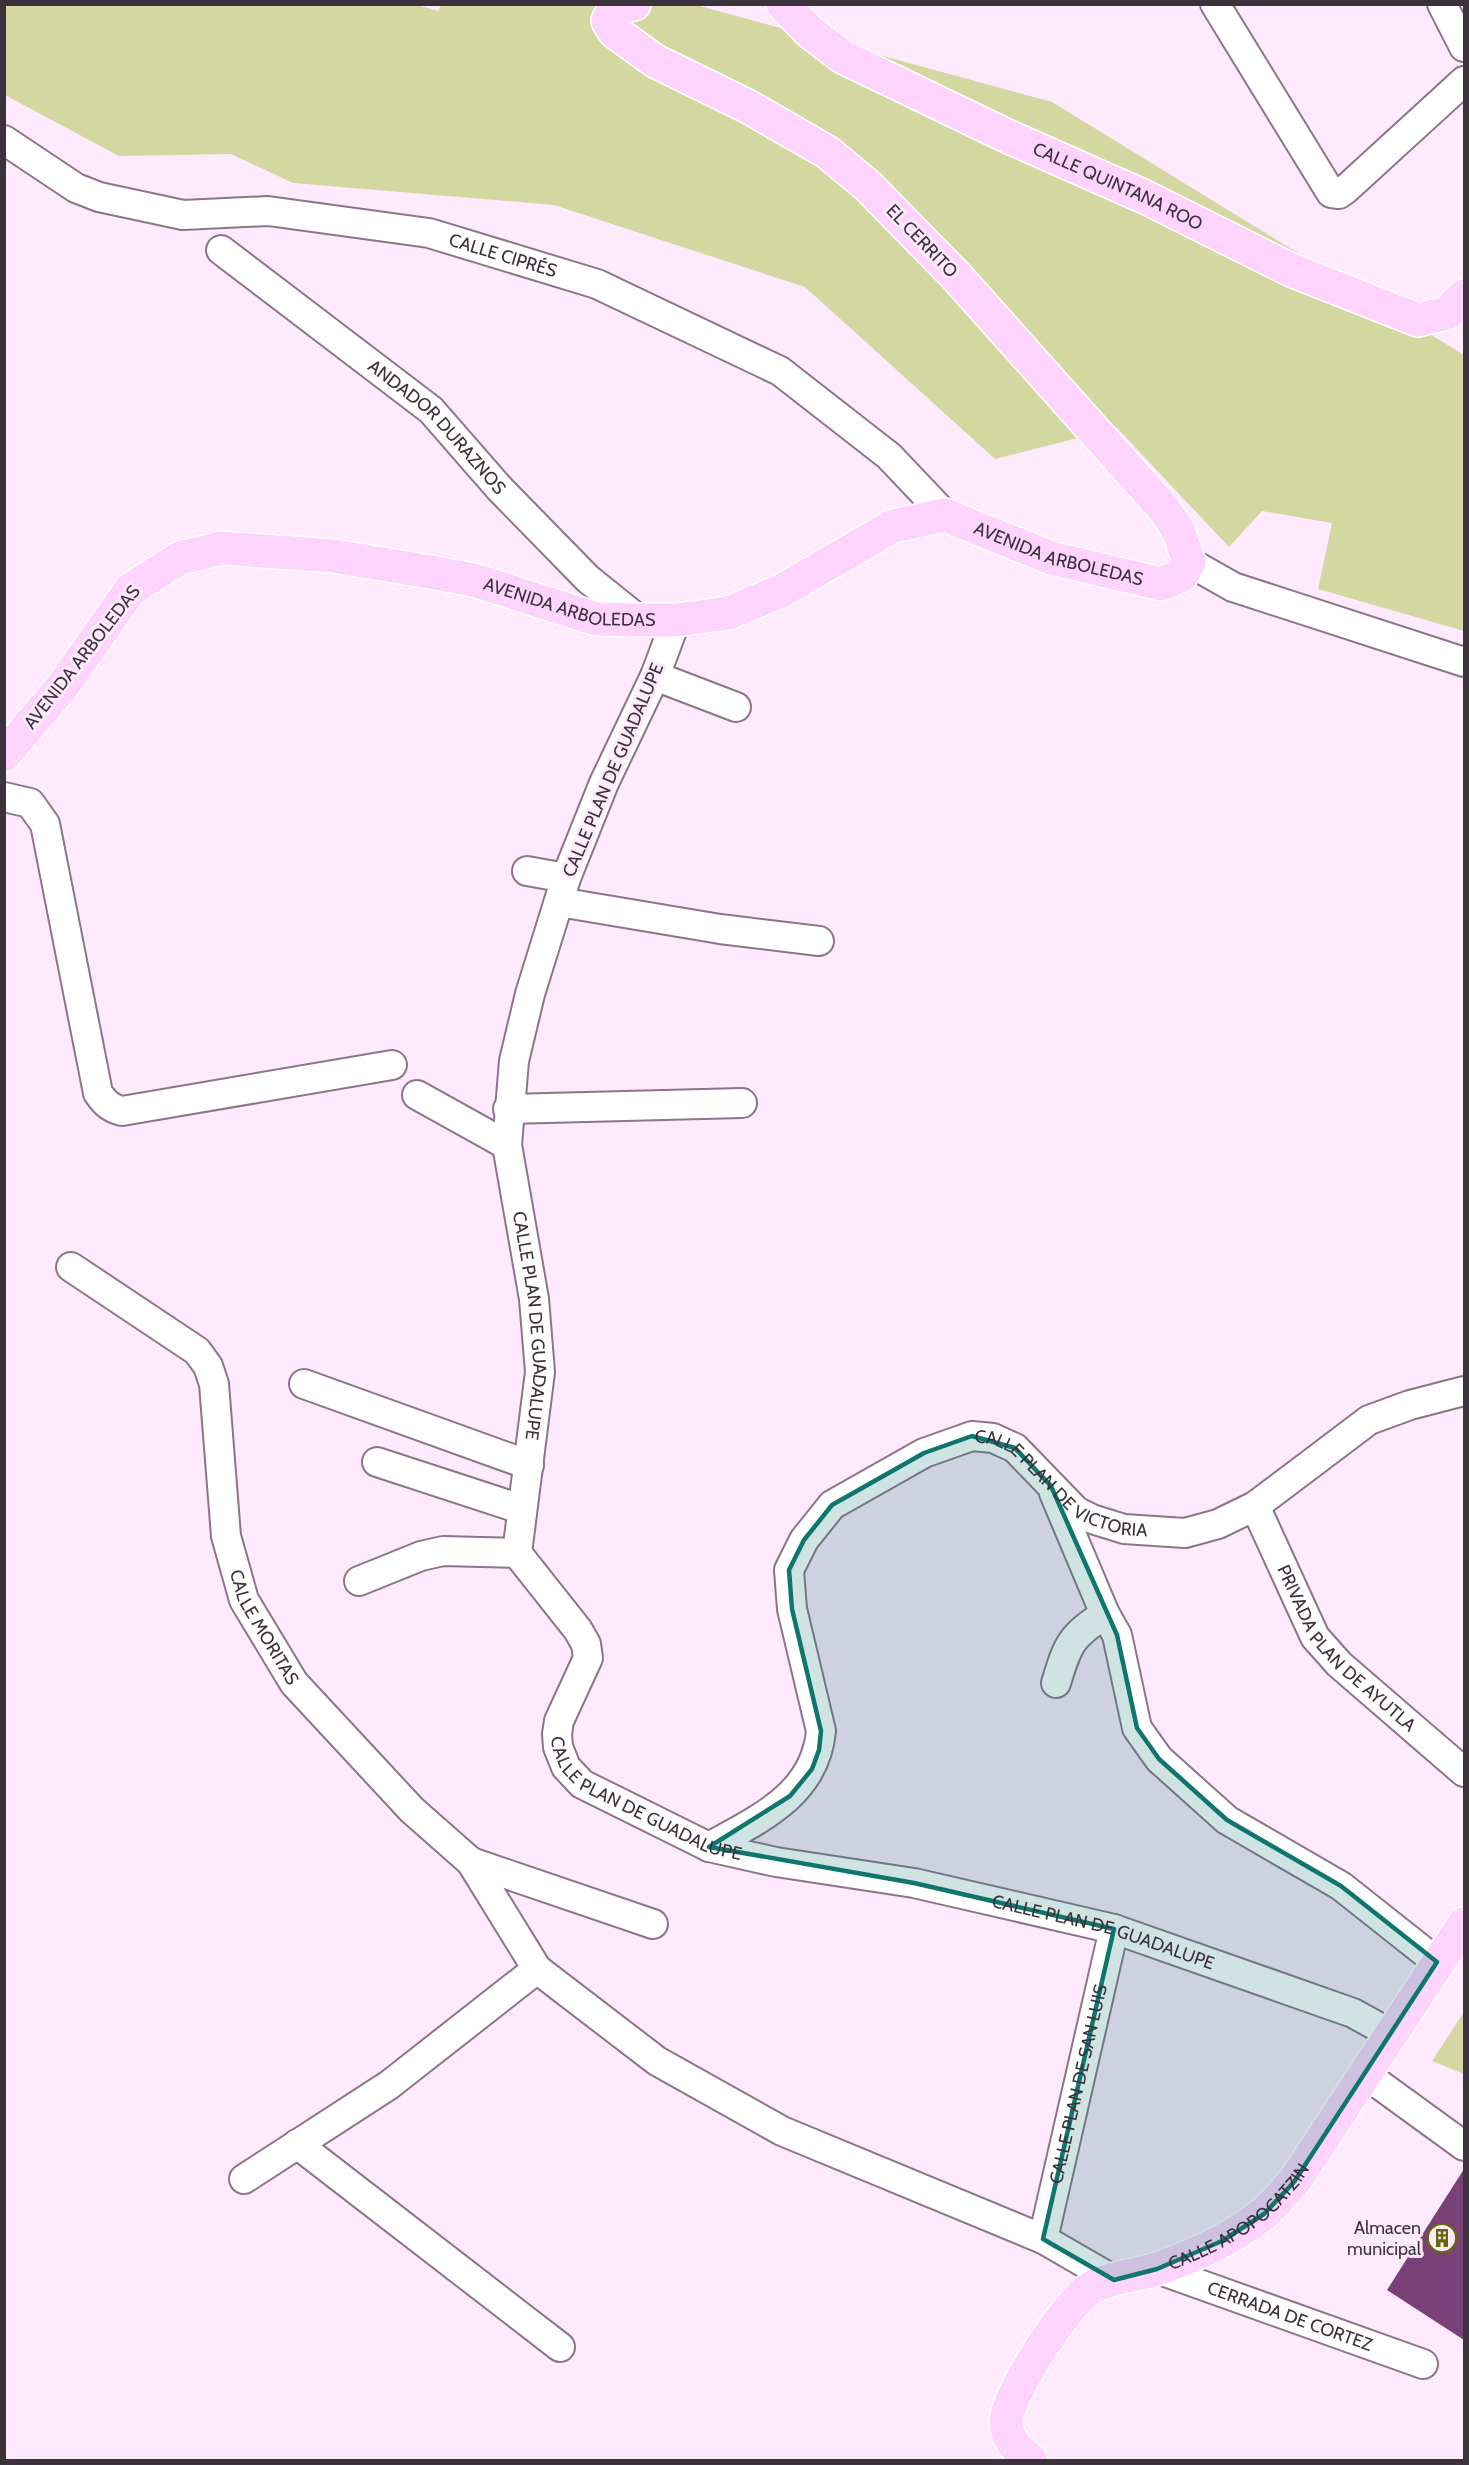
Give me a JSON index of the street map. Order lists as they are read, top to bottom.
{
  "streets": {
    "main road": [
      "CALLE QUINTANA ROO",
      "EL CERRITO",
      "AVENIDA ARBOLEDAS",
      "CALLE APOPOCATZIN"
    ],
    "street": [
      "CALLE CIPRÉS",
      "ANDADOR DURAZNOS",
      "CALLE PLAN DE GUADALUPE",
      "CALLE PLAN DE VICTORIA",
      "CALLE MORITAS",
      "PRIVADA PLAN DE AYUTLA",
      "CALLE PLAN DE SAN LUIS",
      "CERRADA DE CORTEZ"
    ]
  },
  "crossings": [
    ["EL CERRITO", "AVENIDA ARBOLEDAS"],
    ["CALLE CIPRÉS", "AVENIDA ARBOLEDAS"],
    ["ANDADOR DURAZNOS", "AVENIDA ARBOLEDAS"],
    ["AVENIDA ARBOLEDAS", "CALLE PLAN DE GUADALUPE"],
    ["CALLE PLAN DE GUADALUPE", "CALLE PLAN DE VICTORIA"],
    ["CALLE PLAN DE GUADALUPE", "CALLE PLAN DE SAN LUIS"],
    ["CALLE PLAN DE GUADALUPE", "CALLE APOPOCATZIN"],
    ["CALLE PLAN DE VICTORIA", "PRIVADA PLAN DE AYUTLA"],
    ["CALLE APOPOCATZIN", "CERRADA DE CORTEZ"]
  ],
  "places": {
    "building": ["Almacen municipal"]
  }
}
